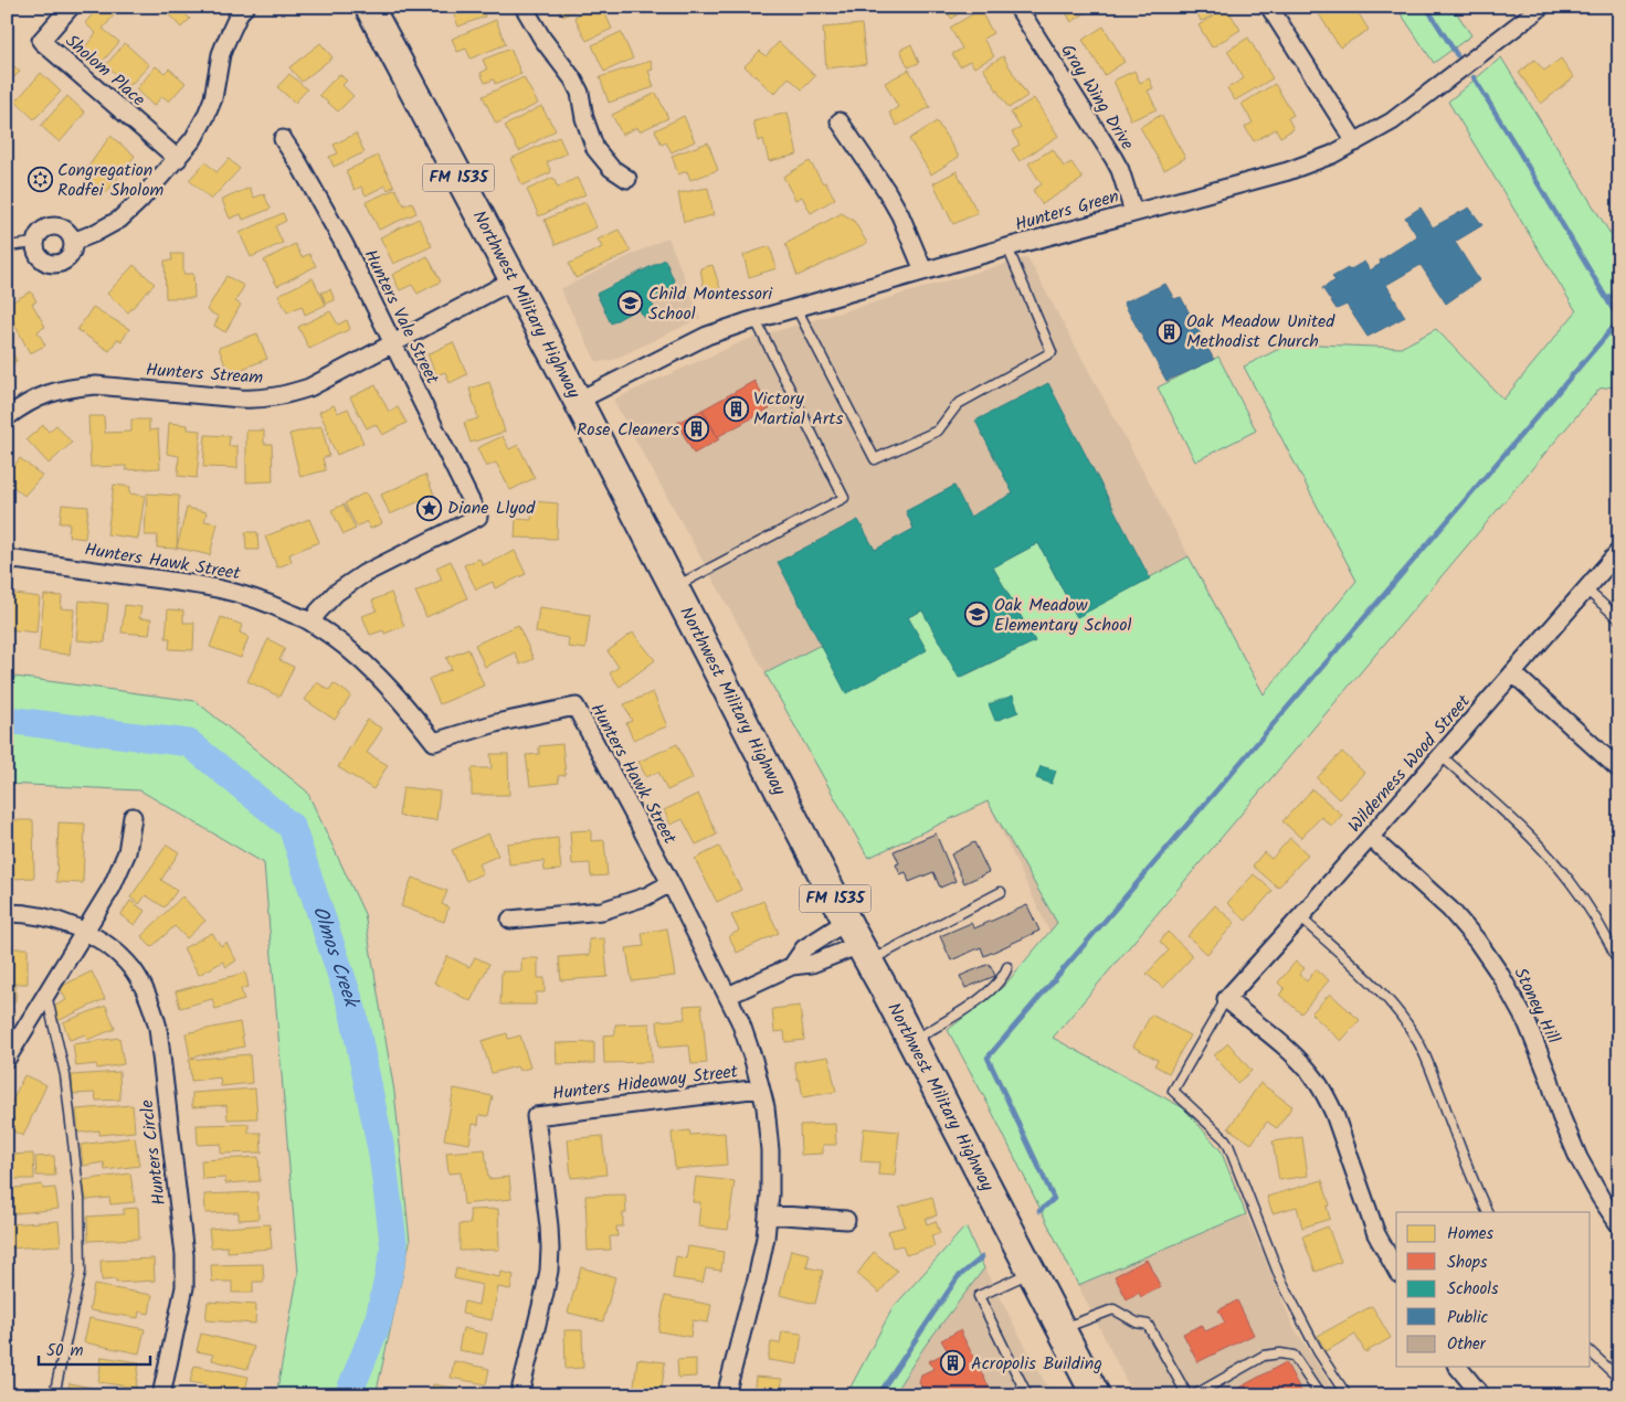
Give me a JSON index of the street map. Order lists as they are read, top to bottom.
{
  "streets": {
    "main road": ["FM 1535", "Northwest Military Highway"],
    "street": [
      "Sholom Place",
      "Gray Wing Drive",
      "Hunters Green",
      "Hunters Vale Street",
      "Hunters Stream",
      "Hunters Hawk Street",
      "Wilderness Wood Street",
      "Stoney Hill",
      "Hunters Hideaway Street",
      "Hunters Circle"
    ]
  },
  "crossings": [
    ["Gray Wing Drive", "Hunters Green"],
    ["Hunters Green", "Northwest Military Highway"],
    ["Northwest Military Highway", "Hunters Stream"],
    ["Hunters Vale Street", "Hunters Stream"],
    ["Hunters Vale Street", "Hunters Hawk Street"],
    ["Hunters Hawk Street", "Hunters Hideaway Street"],
    ["Wilderness Wood Street", "Stoney Hill"]
  ],
  "water": ["Olmos Creek"],
  "places": {
    "synagogue": ["Congregation Rodfei Sholom"],
    "school or university": ["Child Montessori School", "Oak Meadow Elementary School"],
    "building": [
      "Oak Meadow United Methodist Church",
      "Victory Martial Arts",
      "Rose Cleaners",
      "Acropolis Building"
    ],
    "place": ["Diane Llyod"]
  },
  "legend": [
    "Homes",
    "Shops",
    "Schools",
    "Public",
    "Other"
  ],
  "scale_bar": "50 m"
}
